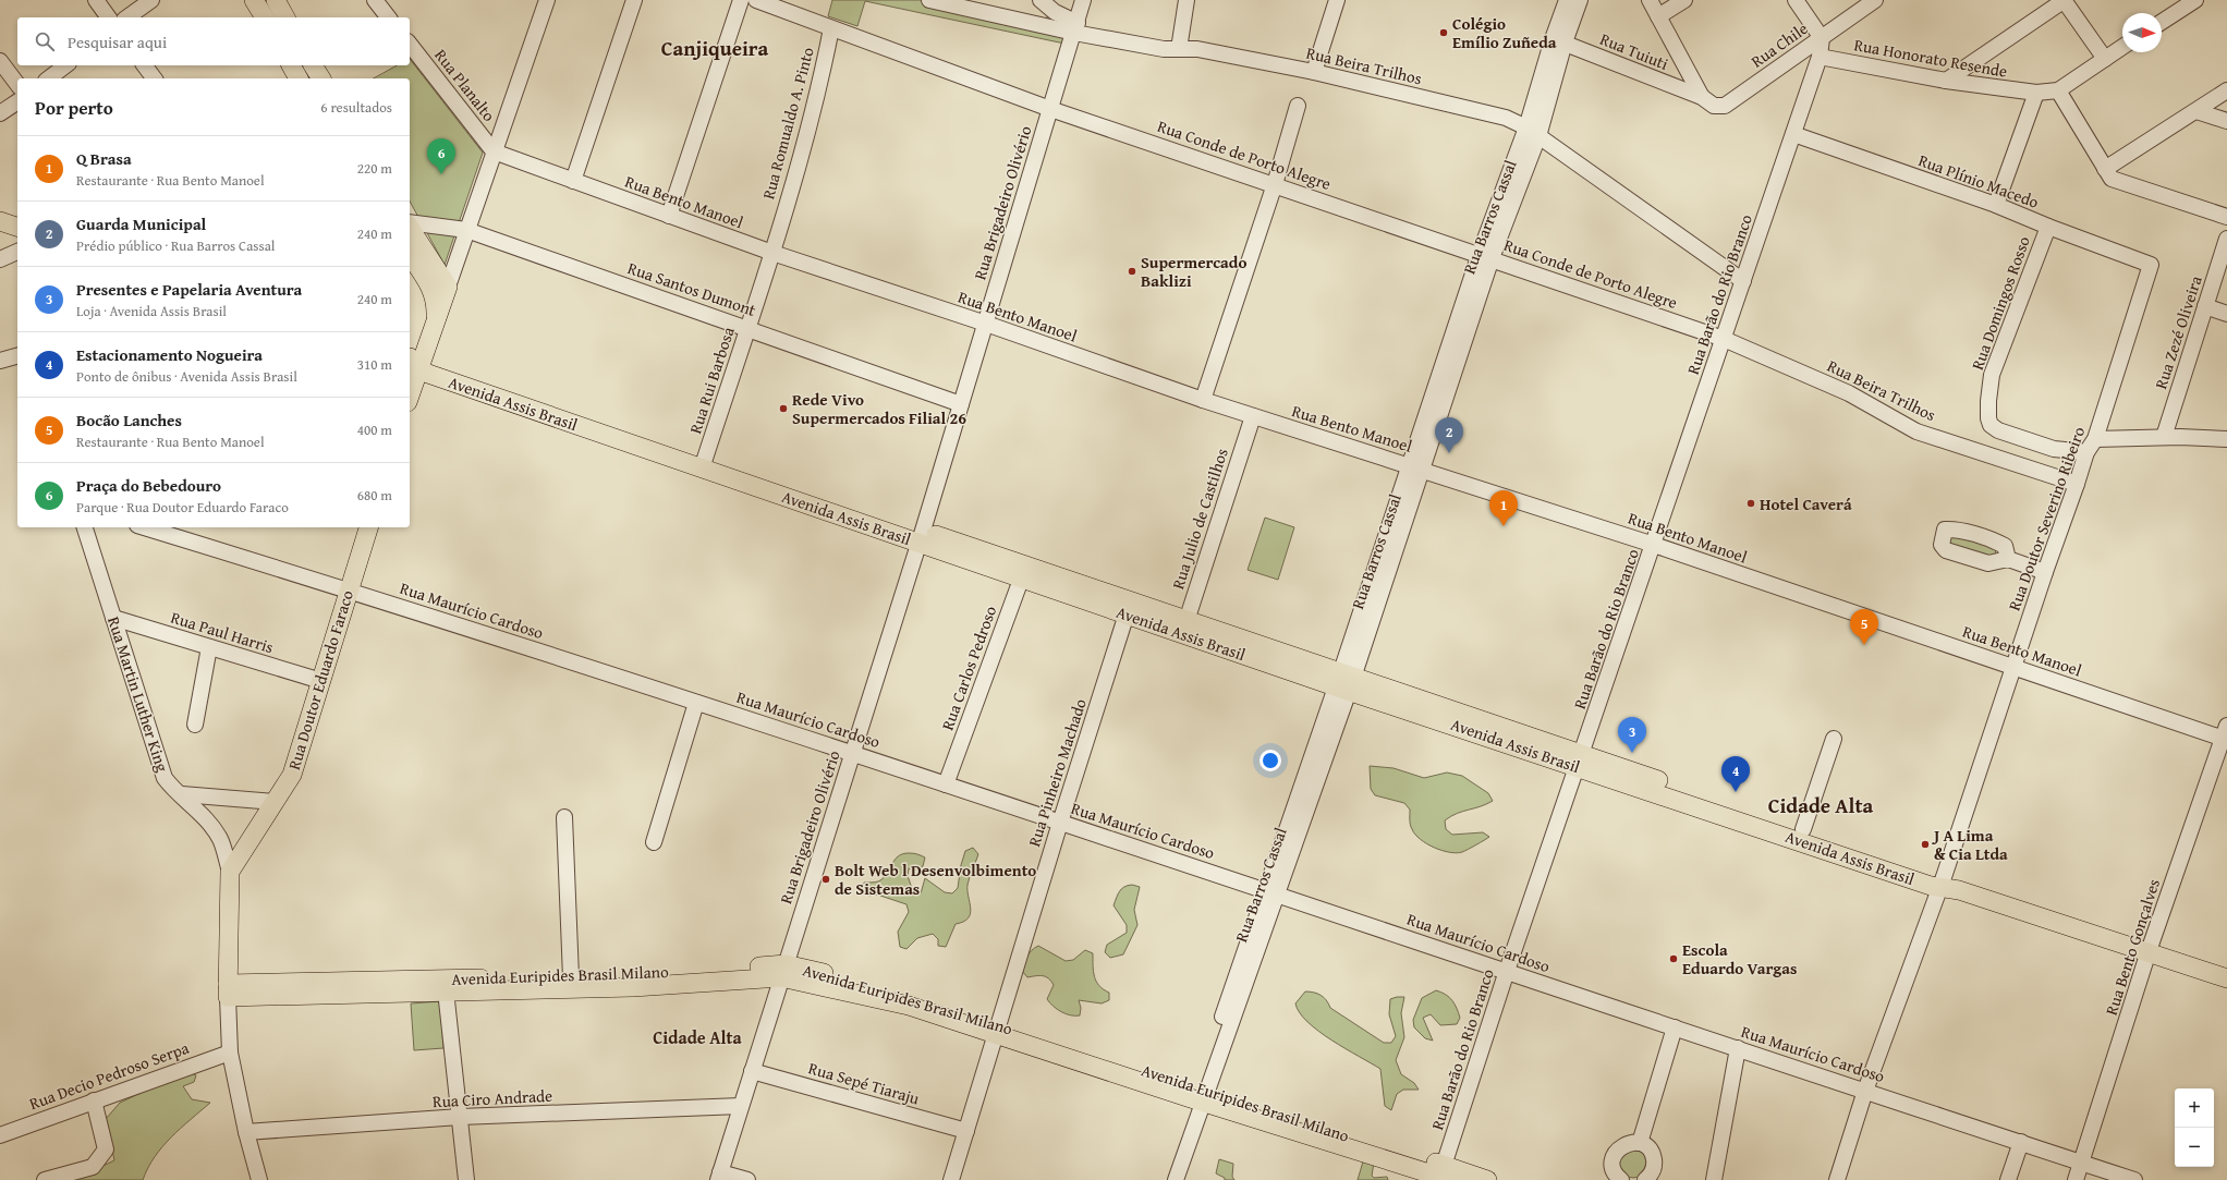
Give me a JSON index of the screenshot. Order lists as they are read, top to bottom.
{
  "streets": {
    "main road": [
      "Avenida Assis Brasil",
      "Rua Doutor Eduardo Faraco",
      "Rua Martin Luther King",
      "Avenida Euripides Brasil Milano"
    ],
    "street": [
      "Rua Chile",
      "Rua Tuiuti",
      "Rua Honorato Resende",
      "Rua Beira Trilhos",
      "Rua Planalto",
      "Rua Romualdo A. Pinto",
      "Rua Conde de Porto Alegre",
      "Rua Plínio Macedo",
      "Rua Bento Manoel",
      "Rua Brigadeiro Olivério",
      "Rua Barros Cassal",
      "Rua Santos Dumont",
      "Rua Barão do Rio Branco",
      "Rua Domingos Rosso",
      "Rua Zezé Oliveira",
      "Rua Rui Barbosa",
      "Rua Julio de Castilhos",
      "Rua Doutor Severino Ribeiro",
      "Rua Maurício Cardoso",
      "Rua Paul Harris",
      "Rua Carlos Pedroso",
      "Rua Pinheiro Machado",
      "Rua Bento Gonçalves",
      "Rua Decio Pedroso Serpa",
      "Rua Sepé Tiaraju",
      "Rua Ciro Andrade"
    ]
  },
  "crossings": [
    ["Rua Chile", "Rua Tuiuti"],
    ["Rua Chile", "Rua Barão do Rio Branco"],
    ["Rua Tuiuti", "Rua Barros Cassal"],
    ["Rua Honorato Resende", "Rua Barão do Rio Branco"],
    ["Rua Beira Trilhos", "Rua Conde de Porto Alegre"],
    ["Rua Beira Trilhos", "Rua Brigadeiro Olivério"],
    ["Rua Beira Trilhos", "Rua Barros Cassal"],
    ["Rua Beira Trilhos", "Rua Barão do Rio Branco"],
    ["Rua Beira Trilhos", "Rua Doutor Severino Ribeiro"],
    ["Rua Planalto", "Rua Bento Manoel"],
    ["Rua Romualdo A. Pinto", "Rua Conde de Porto Alegre"],
    ["Rua Romualdo A. Pinto", "Rua Bento Manoel"],
    ["Rua Romualdo A. Pinto", "Rua Rui Barbosa"],
    ["Rua Conde de Porto Alegre", "Rua Brigadeiro Olivério"],
    ["Rua Conde de Porto Alegre", "Rua Barros Cassal"],
    ["Rua Conde de Porto Alegre", "Rua Barão do Rio Branco"],
    ["Rua Plínio Macedo", "Rua Barão do Rio Branco"],
    ["Rua Plínio Macedo", "Rua Domingos Rosso"],
    ["Rua Plínio Macedo", "Rua Doutor Severino Ribeiro"],
    ["Rua Bento Manoel", "Rua Brigadeiro Olivério"],
    ["Rua Bento Manoel", "Rua Barros Cassal"],
    ["Rua Bento Manoel", "Rua Barão do Rio Branco"],
    ["Rua Bento Manoel", "Rua Rui Barbosa"],
    ["Rua Bento Manoel", "Rua Julio de Castilhos"],
    ["Rua Bento Manoel", "Rua Doutor Severino Ribeiro"],
    ["Rua Bento Manoel", "Rua Bento Gonçalves"],
    ["Rua Brigadeiro Olivério", "Rua Santos Dumont"],
    ["Rua Brigadeiro Olivério", "Avenida Assis Brasil"],
    ["Rua Brigadeiro Olivério", "Rua Maurício Cardoso"],
    ["Rua Brigadeiro Olivério", "Avenida Euripides Brasil Milano"],
    ["Rua Brigadeiro Olivério", "Rua Sepé Tiaraju"],
    ["Rua Brigadeiro Olivério", "Rua Ciro Andrade"],
    ["Rua Barros Cassal", "Avenida Assis Brasil"],
    ["Rua Barros Cassal", "Rua Maurício Cardoso"],
    ["Rua Barros Cassal", "Avenida Euripides Brasil Milano"],
    ["Rua Santos Dumont", "Rua Rui Barbosa"],
    ["Rua Barão do Rio Branco", "Avenida Assis Brasil"],
    ["Rua Barão do Rio Branco", "Rua Maurício Cardoso"],
    ["Rua Barão do Rio Branco", "Avenida Euripides Brasil Milano"],
    ["Rua Domingos Rosso", "Rua Doutor Severino Ribeiro"],
    ["Rua Rui Barbosa", "Avenida Assis Brasil"],
    ["Avenida Assis Brasil", "Rua Julio de Castilhos"],
    ["Avenida Assis Brasil", "Rua Doutor Severino Ribeiro"],
    ["Avenida Assis Brasil", "Rua Carlos Pedroso"],
    ["Avenida Assis Brasil", "Rua Pinheiro Machado"],
    ["Avenida Assis Brasil", "Rua Bento Gonçalves"],
    ["Rua Doutor Severino Ribeiro", "Rua Maurício Cardoso"],
    ["Rua Maurício Cardoso", "Rua Carlos Pedroso"],
    ["Rua Maurício Cardoso", "Rua Doutor Eduardo Faraco"],
    ["Rua Maurício Cardoso", "Rua Pinheiro Machado"],
    ["Rua Maurício Cardoso", "Rua Bento Gonçalves"],
    ["Rua Paul Harris", "Rua Doutor Eduardo Faraco"],
    ["Rua Paul Harris", "Rua Martin Luther King"],
    ["Rua Doutor Eduardo Faraco", "Rua Martin Luther King"],
    ["Rua Martin Luther King", "Avenida Euripides Brasil Milano"],
    ["Rua Martin Luther King", "Rua Decio Pedroso Serpa"],
    ["Rua Martin Luther King", "Rua Ciro Andrade"],
    ["Rua Pinheiro Machado", "Avenida Euripides Brasil Milano"],
    ["Rua Pinheiro Machado", "Rua Sepé Tiaraju"]
  ],
  "districts": ["Canjiqueira", "Cidade Alta", "Cidade Alta"],
  "places": [
    "Colégio Emílio Zuñeda",
    "Supermercado Baklizi",
    "Rede Vivo Supermercados Filial 26",
    "Hotel Caverá",
    "J A Lima & Cia Ltda",
    "Bolt Web l Desenvolbimento de Sistemas",
    "Escola Eduardo Vargas"
  ],
  "north": "right",
  "page": {
    "search": "Pesquisar aqui",
    "heading": ["Por perto", "6 resultados"],
    "list": [
      {
        "mark": "1",
        "name": "Q Brasa",
        "note": "Restaurante · Rua Bento Manoel",
        "value": "220 m"
      },
      {
        "mark": "2",
        "name": "Guarda Municipal",
        "note": "Prédio público · Rua Barros Cassal",
        "value": "240 m"
      },
      {
        "mark": "3",
        "name": "Presentes e Papelaria Aventura",
        "note": "Loja · Avenida Assis Brasil",
        "value": "240 m"
      },
      {
        "mark": "4",
        "name": "Estacionamento Nogueira",
        "note": "Ponto de ônibus · Avenida Assis Brasil",
        "value": "310 m"
      },
      {
        "mark": "5",
        "name": "Bocão Lanches",
        "note": "Restaurante · Rua Bento Manoel",
        "value": "400 m"
      },
      {
        "mark": "6",
        "name": "Praça do Bebedouro",
        "note": "Parque · Rua Doutor Eduardo Faraco",
        "value": "680 m"
      }
    ],
    "pins": [
      "6",
      "2",
      "1",
      "5",
      "3",
      "4"
    ],
    "map_buttons": ["+", "−"]
  }
}
